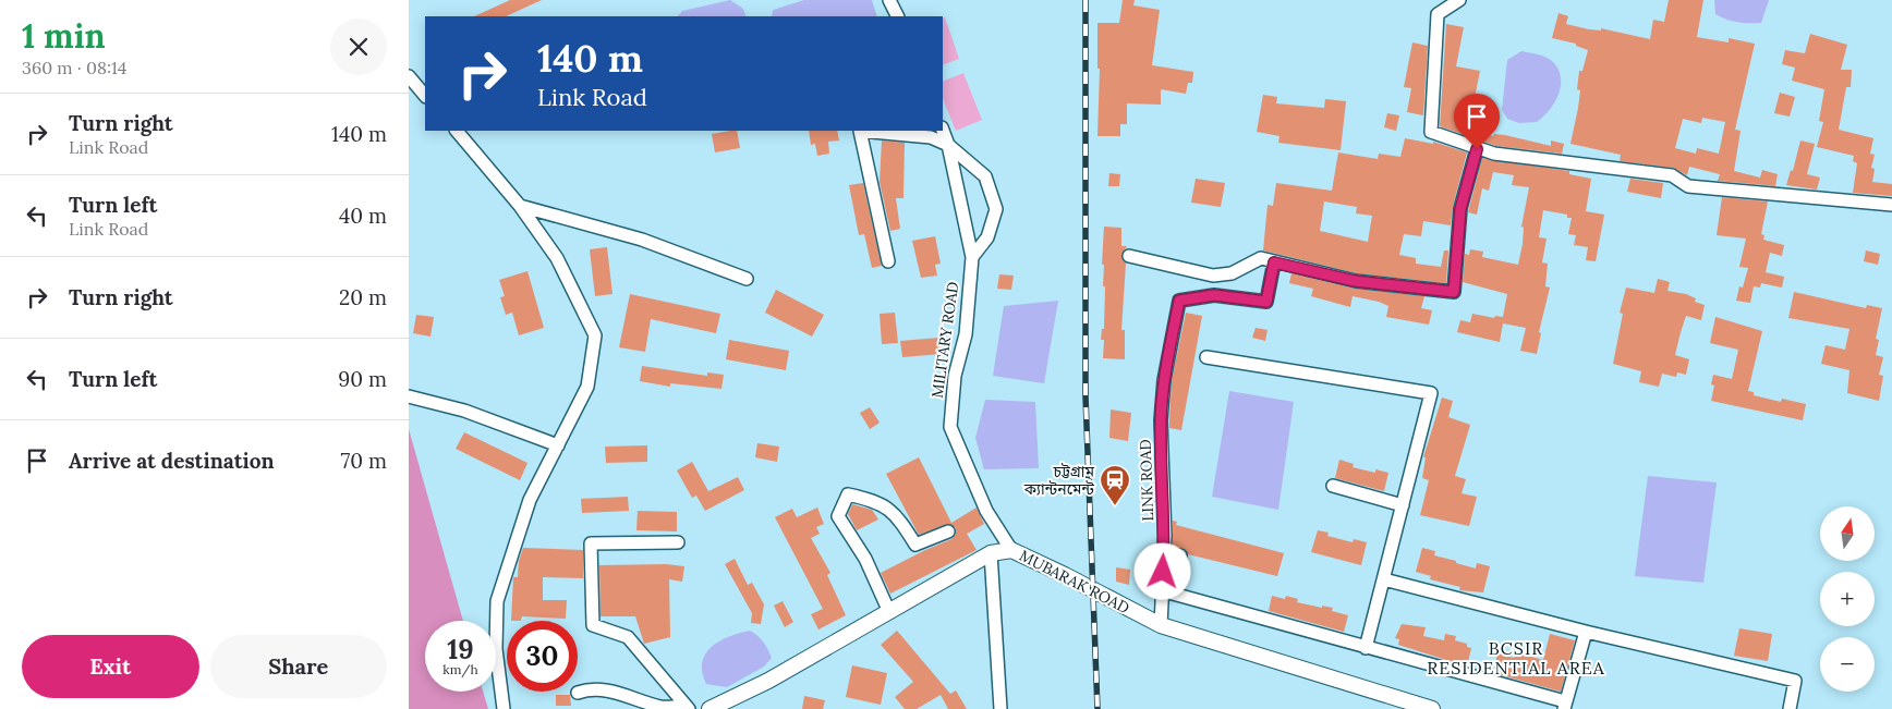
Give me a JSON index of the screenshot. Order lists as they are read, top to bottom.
{
  "streets": {
    "street": ["MILITARY ROAD", "LINK ROAD", "MUBARAK ROAD"]
  },
  "crossings": [
    ["MILITARY ROAD", "MUBARAK ROAD"],
    ["LINK ROAD", "MUBARAK ROAD"]
  ],
  "districts": ["BCSIR RESIDENTIAL AREA"],
  "places": {
    "station": ["চট্টগ্রাম ক্যান্টনমেন্ট"]
  },
  "north": "top",
  "page": {
    "heading": ["1 min", "360 m · 08:14"],
    "turn": ["140 m", "Link Road"],
    "list": [
      {
        "name": "Turn right",
        "note": "Link Road",
        "value": "140 m"
      },
      {
        "name": "Turn left",
        "note": "Link Road",
        "value": "40 m"
      },
      {
        "name": "Turn right",
        "value": "20 m"
      },
      {
        "name": "Turn left",
        "value": "90 m"
      },
      {
        "name": "Arrive at destination",
        "value": "70 m"
      }
    ],
    "map_buttons": ["+", "−"],
    "speed": "19 km/h",
    "limit": "30",
    "buttons": ["Exit", "Share"]
  }
}
